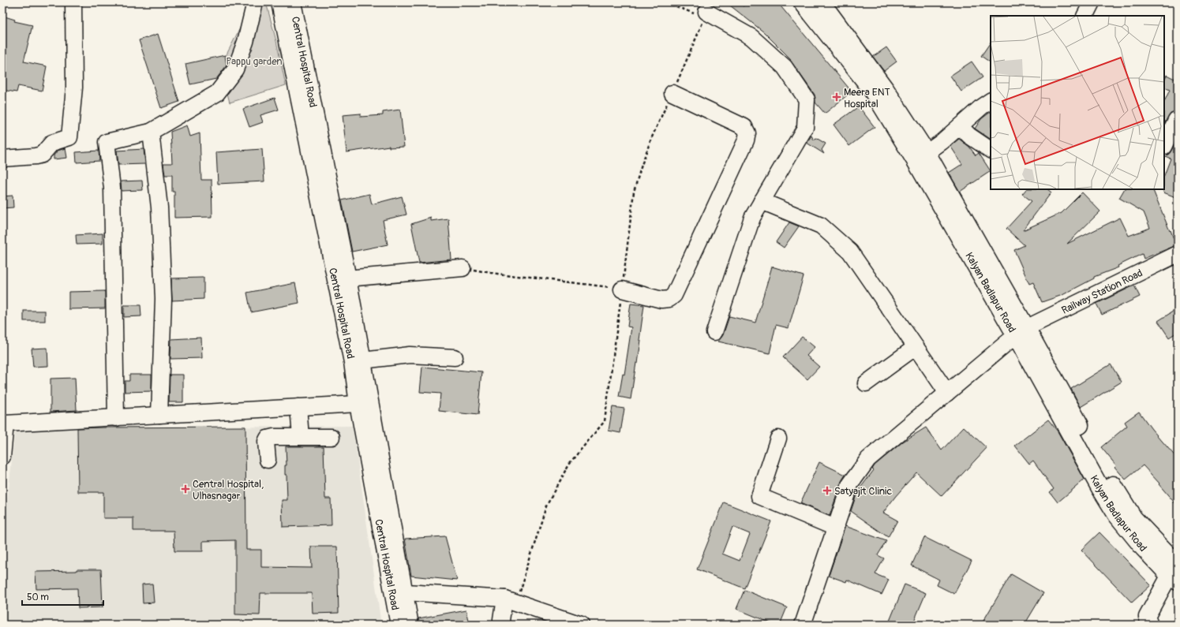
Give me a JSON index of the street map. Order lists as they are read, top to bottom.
{
  "streets": {
    "main road": ["Kalyan Badlapur Road"],
    "street": ["Central Hospital Road", "Railway Station Road"]
  },
  "crossings": [
    ["Railway Station Road", "Kalyan Badlapur Road"]
  ],
  "parks": ["Pappu garden"],
  "places": {
    "health": ["Meera ENT Hospital", "Central Hospital, Ulhasnagar", "Satyajit Clinic"]
  },
  "scale_bar": "50 m"
}
